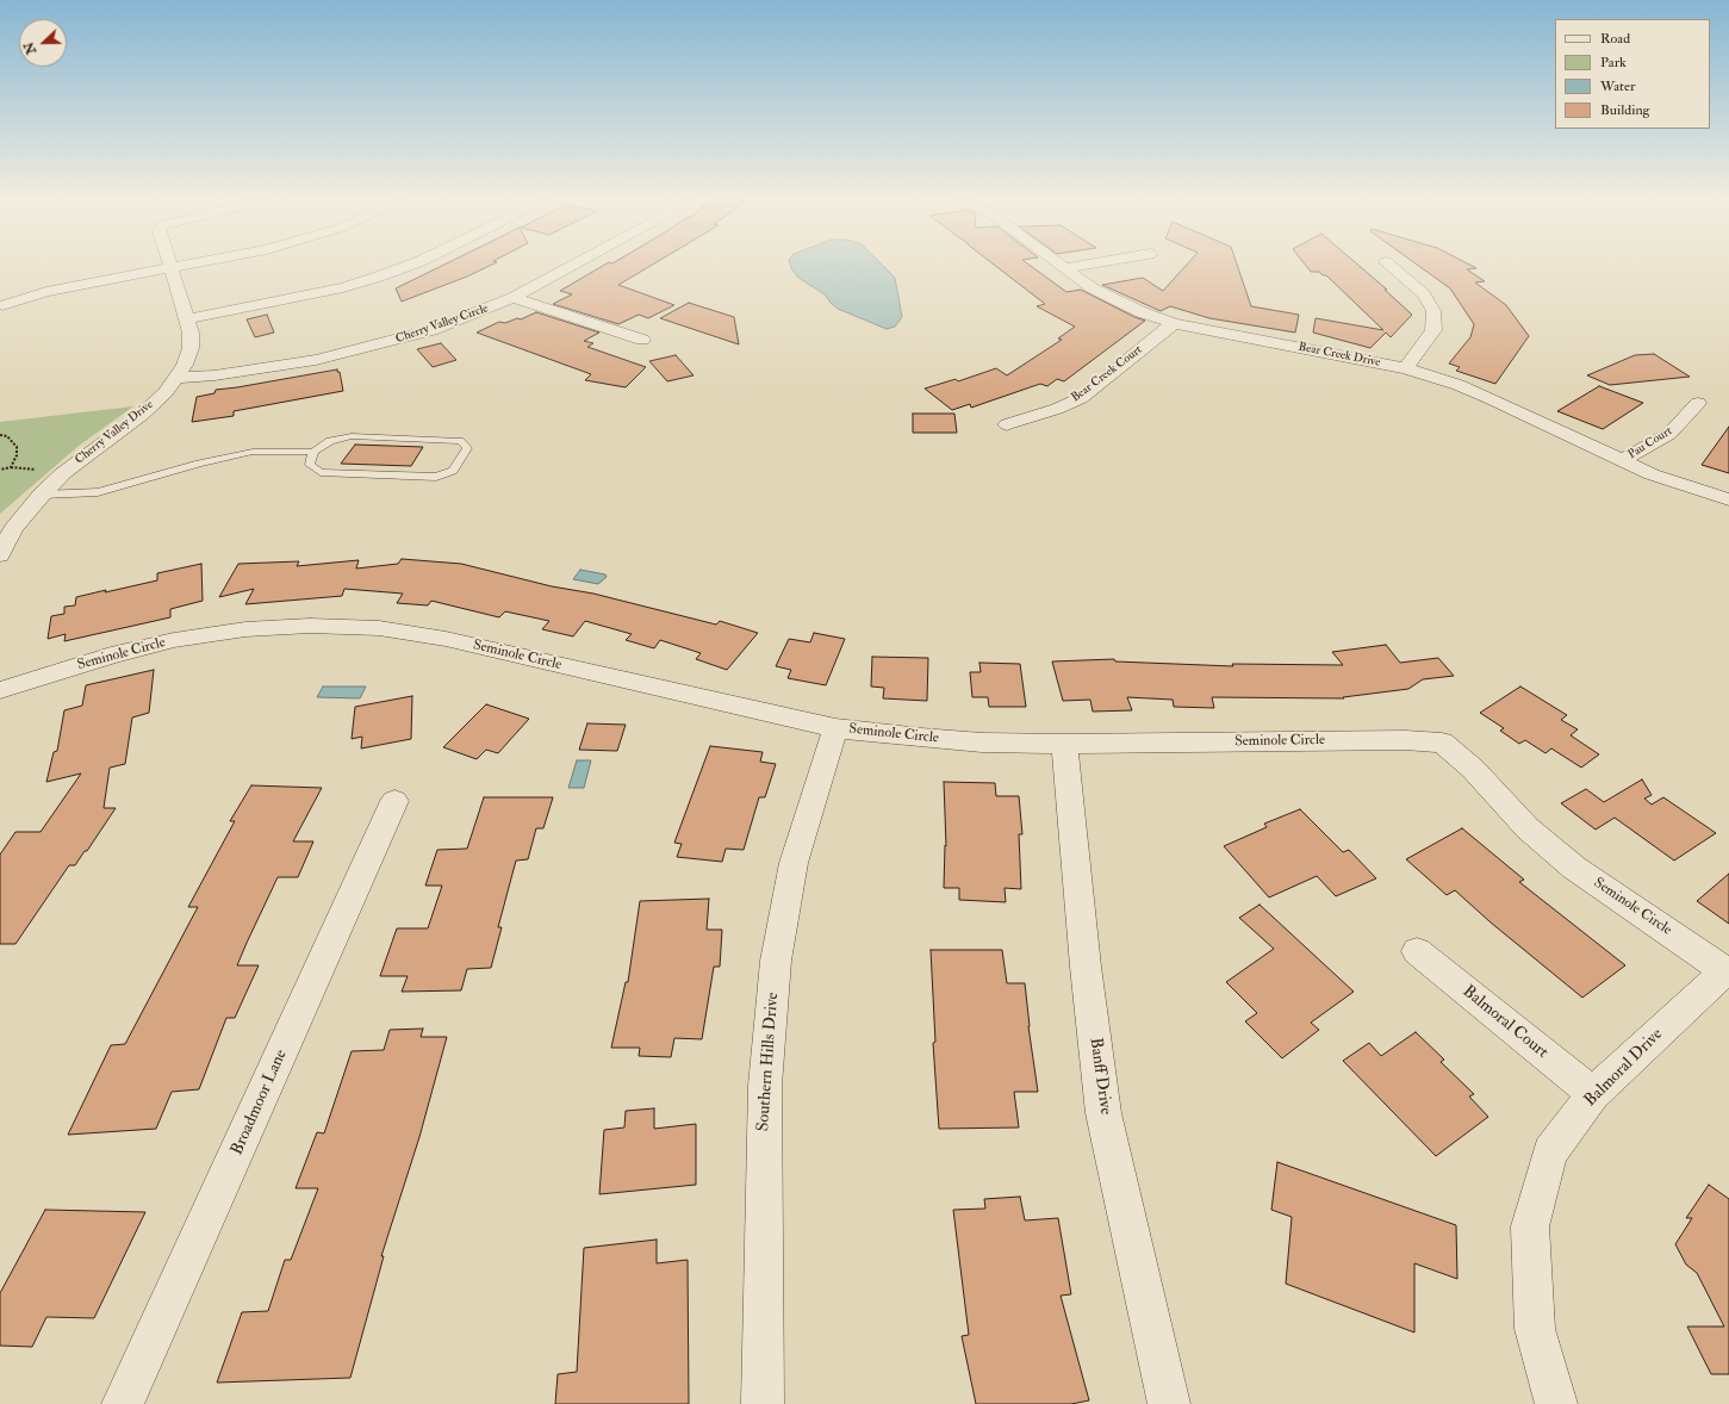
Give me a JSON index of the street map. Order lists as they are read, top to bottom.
{
  "streets": {
    "street": [
      "Cherry Valley Circle",
      "Bear Creek Drive",
      "Bear Creek Court",
      "Cherry Valley Drive",
      "Pau Court",
      "Seminole Circle",
      "Balmoral Court",
      "Southern Hills Drive",
      "Balmoral Drive",
      "Banff Drive",
      "Broadmoor Lane"
    ]
  },
  "crossings": [
    ["Cherry Valley Circle", "Cherry Valley Drive"],
    ["Bear Creek Drive", "Bear Creek Court"],
    ["Bear Creek Drive", "Pau Court"],
    ["Seminole Circle", "Southern Hills Drive"],
    ["Seminole Circle", "Balmoral Drive"],
    ["Seminole Circle", "Banff Drive"],
    ["Balmoral Court", "Balmoral Drive"]
  ],
  "legend": [
    "Road",
    "Park",
    "Water",
    "Building"
  ],
  "north": "left"
}
